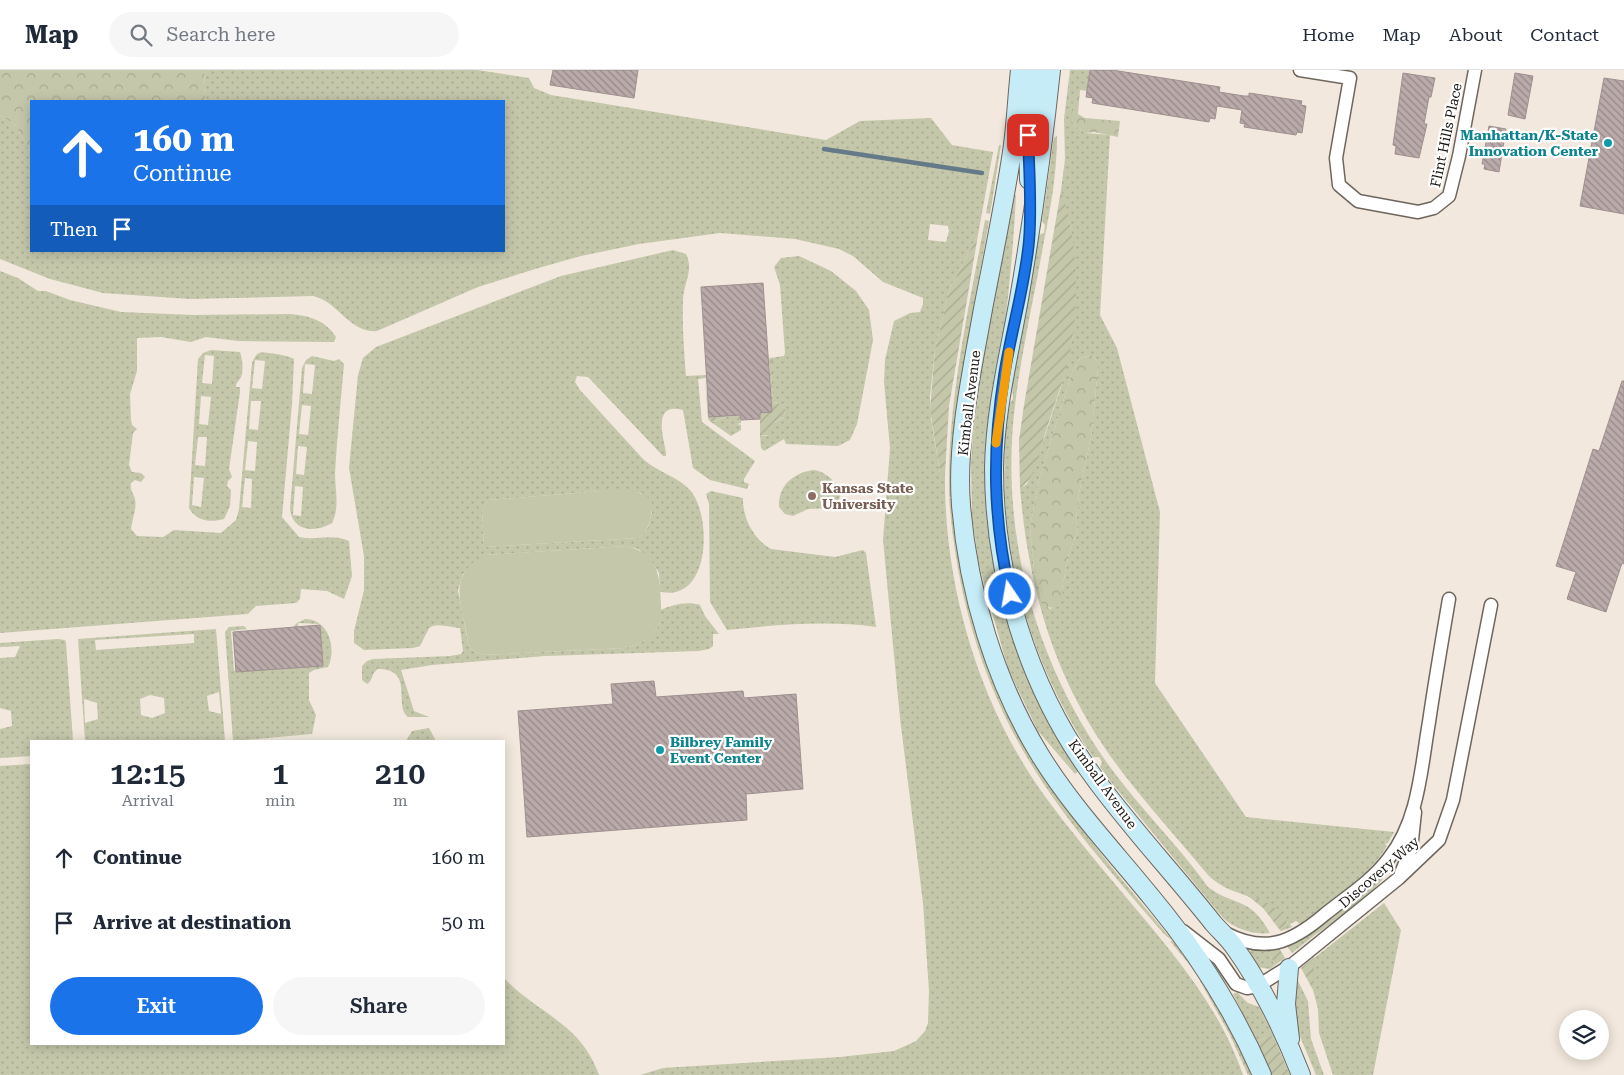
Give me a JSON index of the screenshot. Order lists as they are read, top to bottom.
{
  "streets": {
    "main road": ["Kimball Avenue"],
    "street": ["Flint Hills Place", "Discovery Way"]
  },
  "crossings": [
    ["Kimball Avenue", "Discovery Way"]
  ],
  "places": ["Manhattan/K-State Innovation Center", "Kansas State University", "Bilbrey Family Event Center"],
  "page": {
    "header": "Map",
    "search": "Search here",
    "nav": [
      "Home",
      "Map",
      "About",
      "Contact"
    ],
    "turn": ["160 m", "Continue"],
    "then": "Then",
    "eta": [
      "12:15",
      "Arrival",
      "1",
      "min",
      "210",
      "m"
    ],
    "list": [
      {
        "name": "Continue",
        "value": "160 m"
      },
      {
        "name": "Arrive at destination",
        "value": "50 m"
      }
    ],
    "buttons": ["Exit", "Share"]
  }
}
